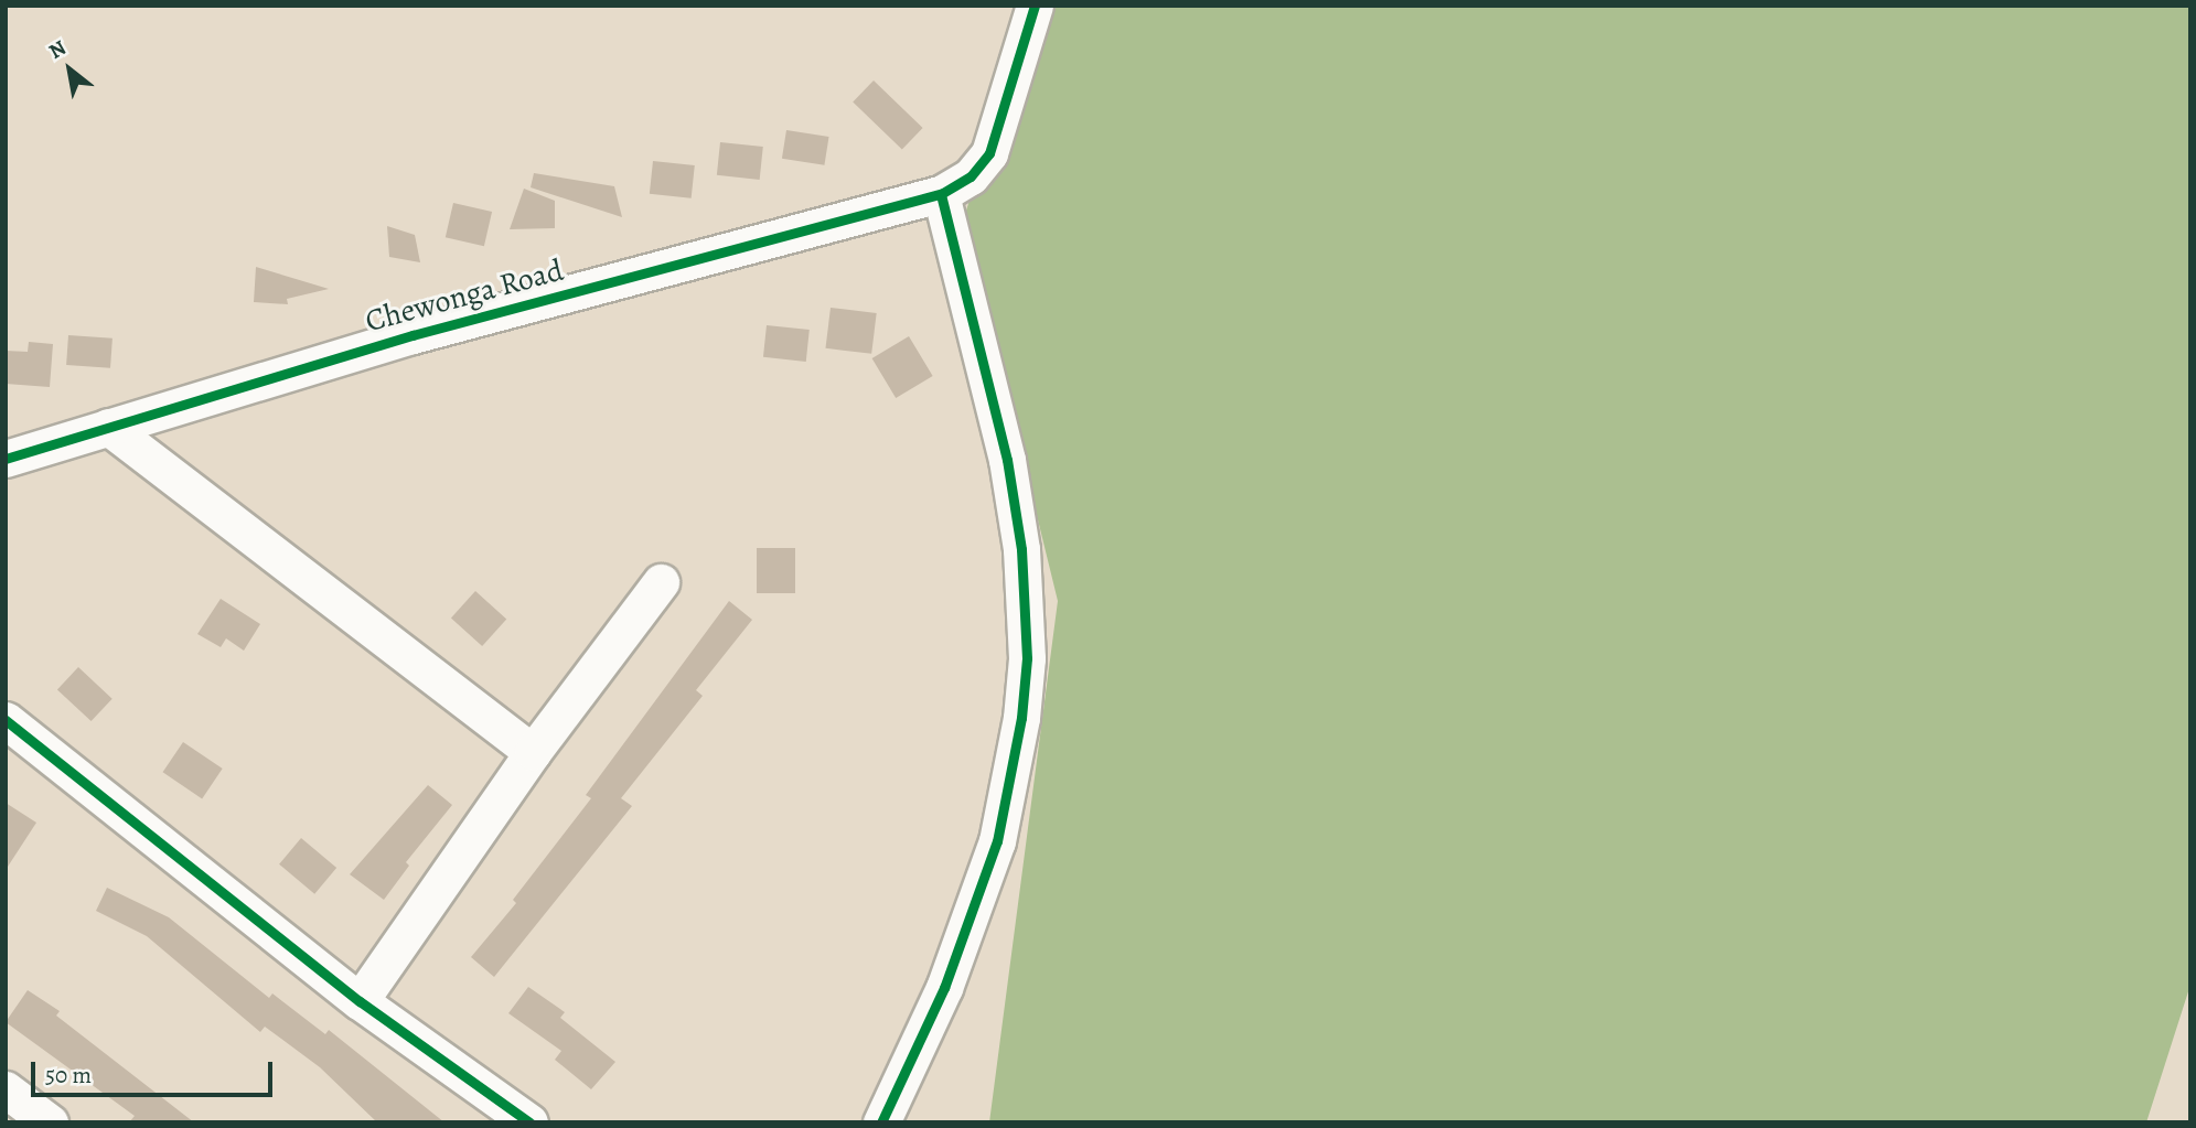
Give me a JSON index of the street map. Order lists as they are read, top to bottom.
{
  "streets": {
    "street": ["Chewonga Road"]
  },
  "scale_bar": "50 m",
  "north": "top left"
}
